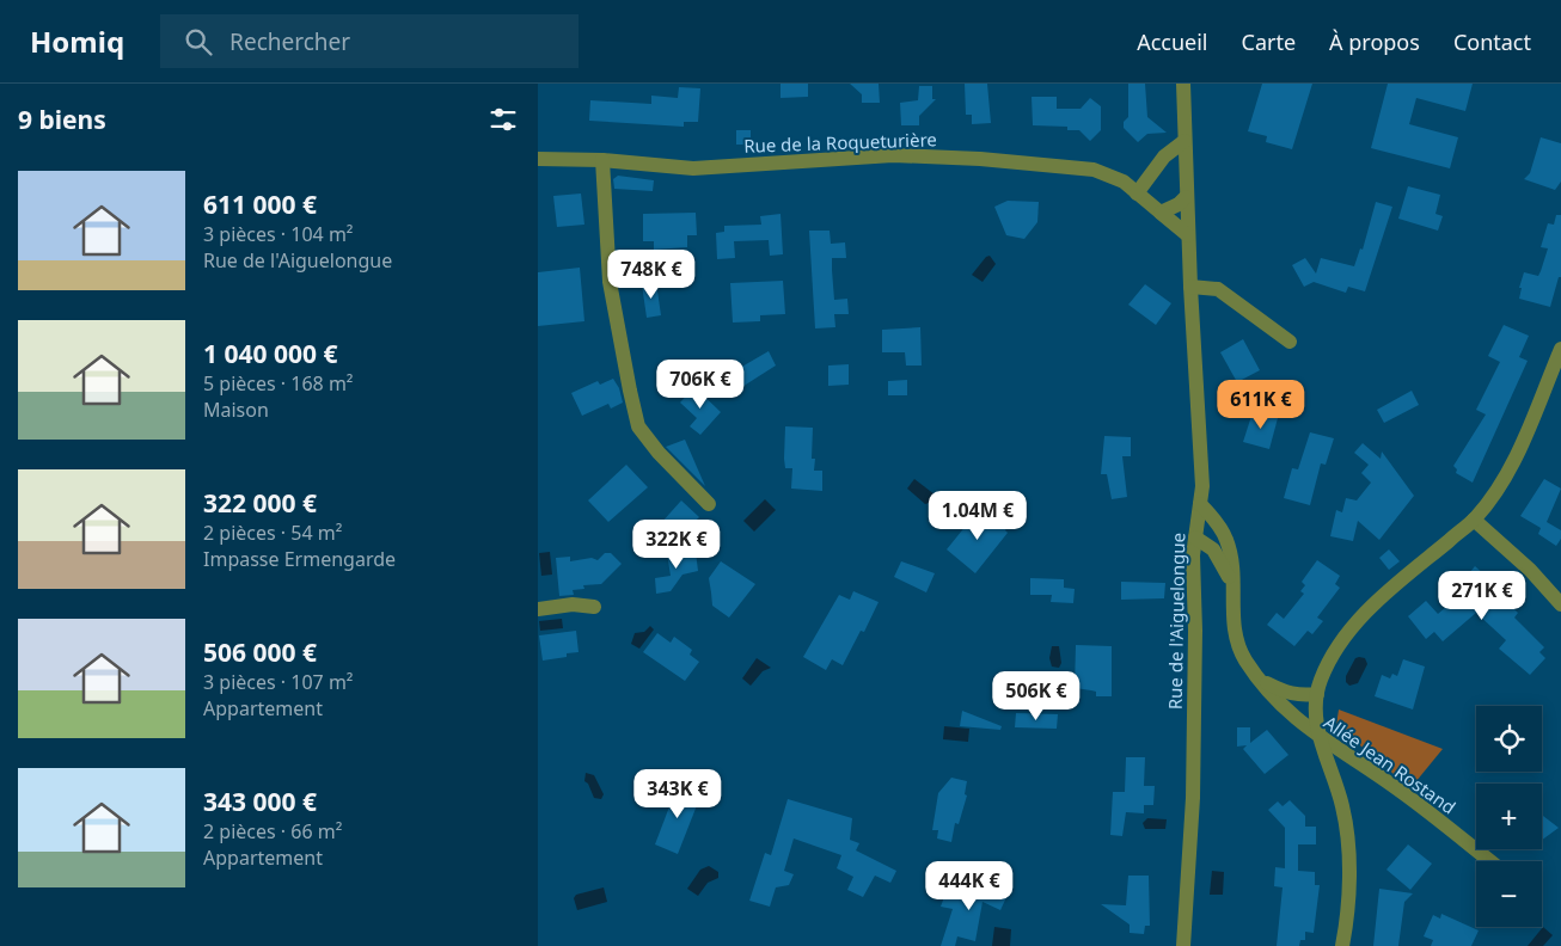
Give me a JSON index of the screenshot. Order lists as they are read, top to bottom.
{
  "streets": {
    "street": ["Rue de la Roqueturière", "Rue de l'Aiguelongue", "Allée Jean Rostand"]
  },
  "crossings": [
    ["Rue de la Roqueturière", "Rue de l'Aiguelongue"],
    ["Rue de l'Aiguelongue", "Allée Jean Rostand"]
  ],
  "page": {
    "header": "Homiq",
    "search": "Rechercher",
    "nav": [
      "Accueil",
      "Carte",
      "À propos",
      "Contact"
    ],
    "heading": "9 biens",
    "list": [
      {
        "name": "611 000 €",
        "note": "3 pièces · 104 m² · Rue de l'Aiguelongue"
      },
      {
        "name": "1 040 000 €",
        "note": "5 pièces · 168 m² · Maison"
      },
      {
        "name": "322 000 €",
        "note": "2 pièces · 54 m² · Impasse Ermengarde"
      },
      {
        "name": "506 000 €",
        "note": "3 pièces · 107 m² · Appartement"
      },
      {
        "name": "343 000 €",
        "note": "2 pièces · 66 m² · Appartement"
      }
    ],
    "price": [
      "748K €",
      "706K €",
      "611K €",
      "1.04M €",
      "322K €",
      "271K €",
      "506K €",
      "343K €",
      "444K €"
    ],
    "map_buttons": ["+", "−"]
  }
}
